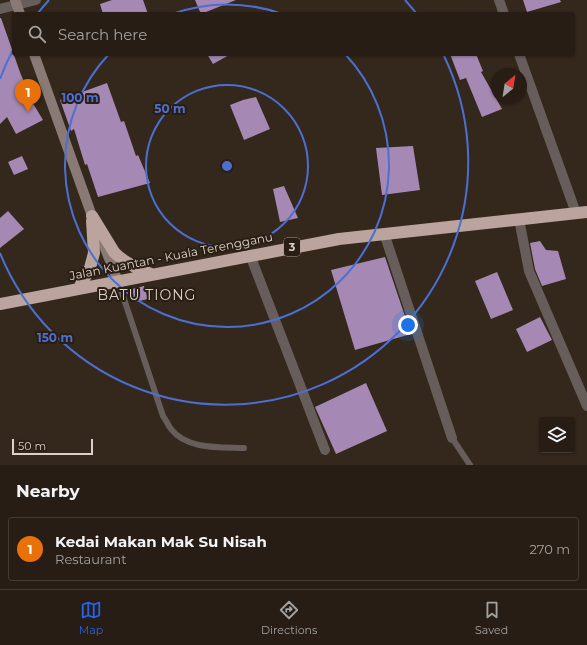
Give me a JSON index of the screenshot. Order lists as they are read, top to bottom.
{
  "streets": {
    "highway": ["3", "Jalan Kuantan - Kuala Terengganu"]
  },
  "districts": ["BATU TIONG"],
  "scale_bar": "50 m",
  "north": "top right",
  "page": {
    "search": "Search here",
    "pins": "1",
    "scale": "50 m",
    "heading": "Nearby",
    "list": [
      {
        "mark": "1",
        "name": "Kedai Makan Mak Su Nisah",
        "note": "Restaurant",
        "value": "270 m"
      }
    ],
    "nav": ["Map", "Directions", "Saved"]
  },
  "rings": ["100 m", "50 m", "150 m"]
}
